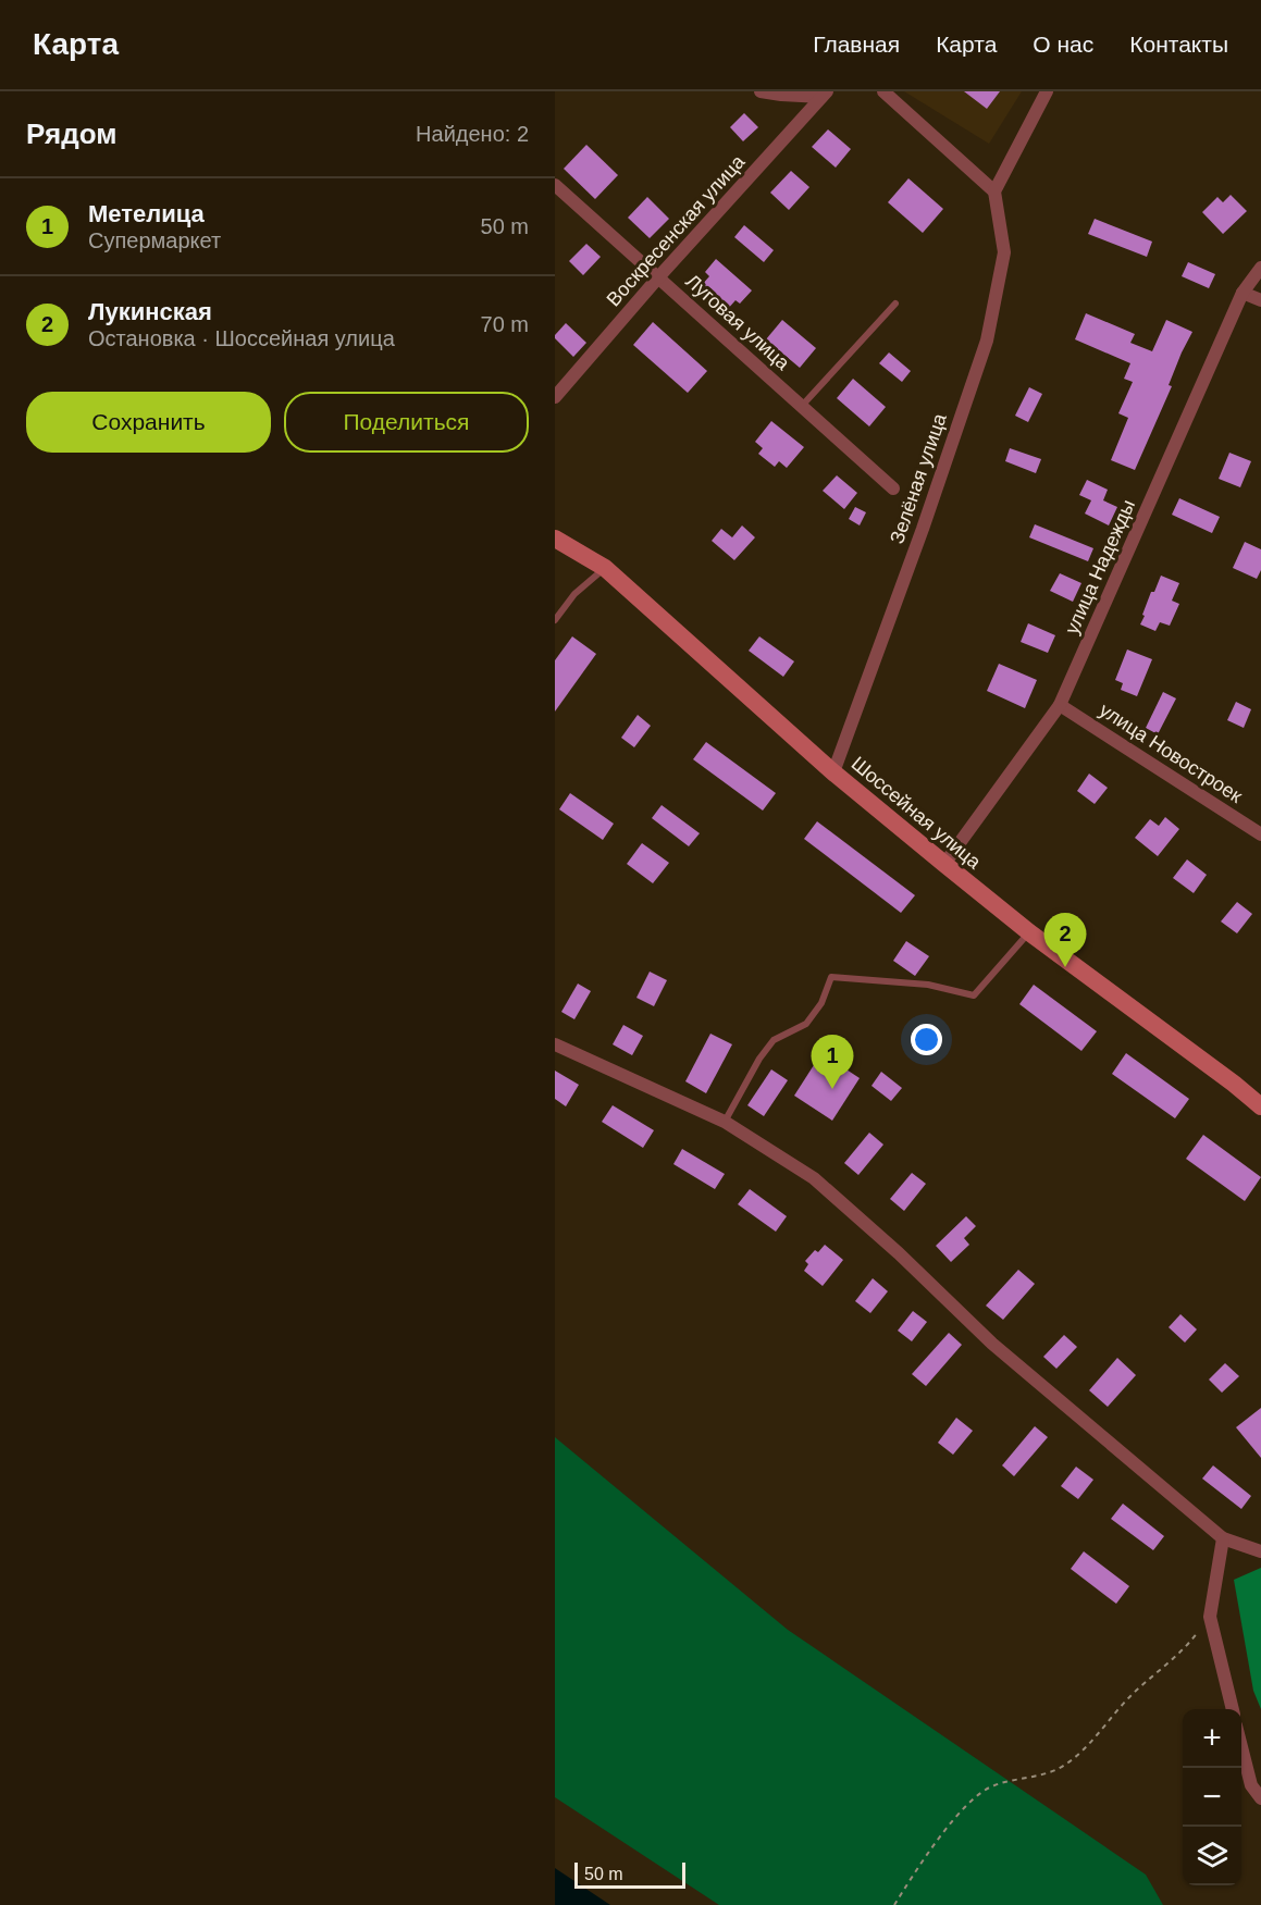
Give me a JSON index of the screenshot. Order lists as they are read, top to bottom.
{
  "streets": {
    "main road": ["Шоссейная улица"],
    "street": [
      "Воскресенская улица",
      "Луговая улица",
      "Зелёная улица",
      "улица Надежды",
      "улица Новостроек"
    ]
  },
  "crossings": [
    ["Воскресенская улица", "Луговая улица"],
    ["Зелёная улица", "Шоссейная улица"],
    ["улица Надежды", "улица Новостроек"],
    ["улица Надежды", "Шоссейная улица"]
  ],
  "scale_bar": "50 m",
  "page": {
    "header": "Карта",
    "nav": [
      "Главная",
      "Карта",
      "О нас",
      "Контакты"
    ],
    "heading": ["Рядом", "Найдено: 2"],
    "list": [
      {
        "mark": "1",
        "name": "Метелица",
        "note": "Супермаркет",
        "value": "50 m"
      },
      {
        "mark": "2",
        "name": "Лукинская",
        "note": "Остановка · Шоссейная улица",
        "value": "70 m"
      }
    ],
    "buttons": ["Сохранить", "Поделиться"],
    "pins": ["2", "1"],
    "map_buttons": ["+", "−"],
    "scale": "50 m"
  }
}
